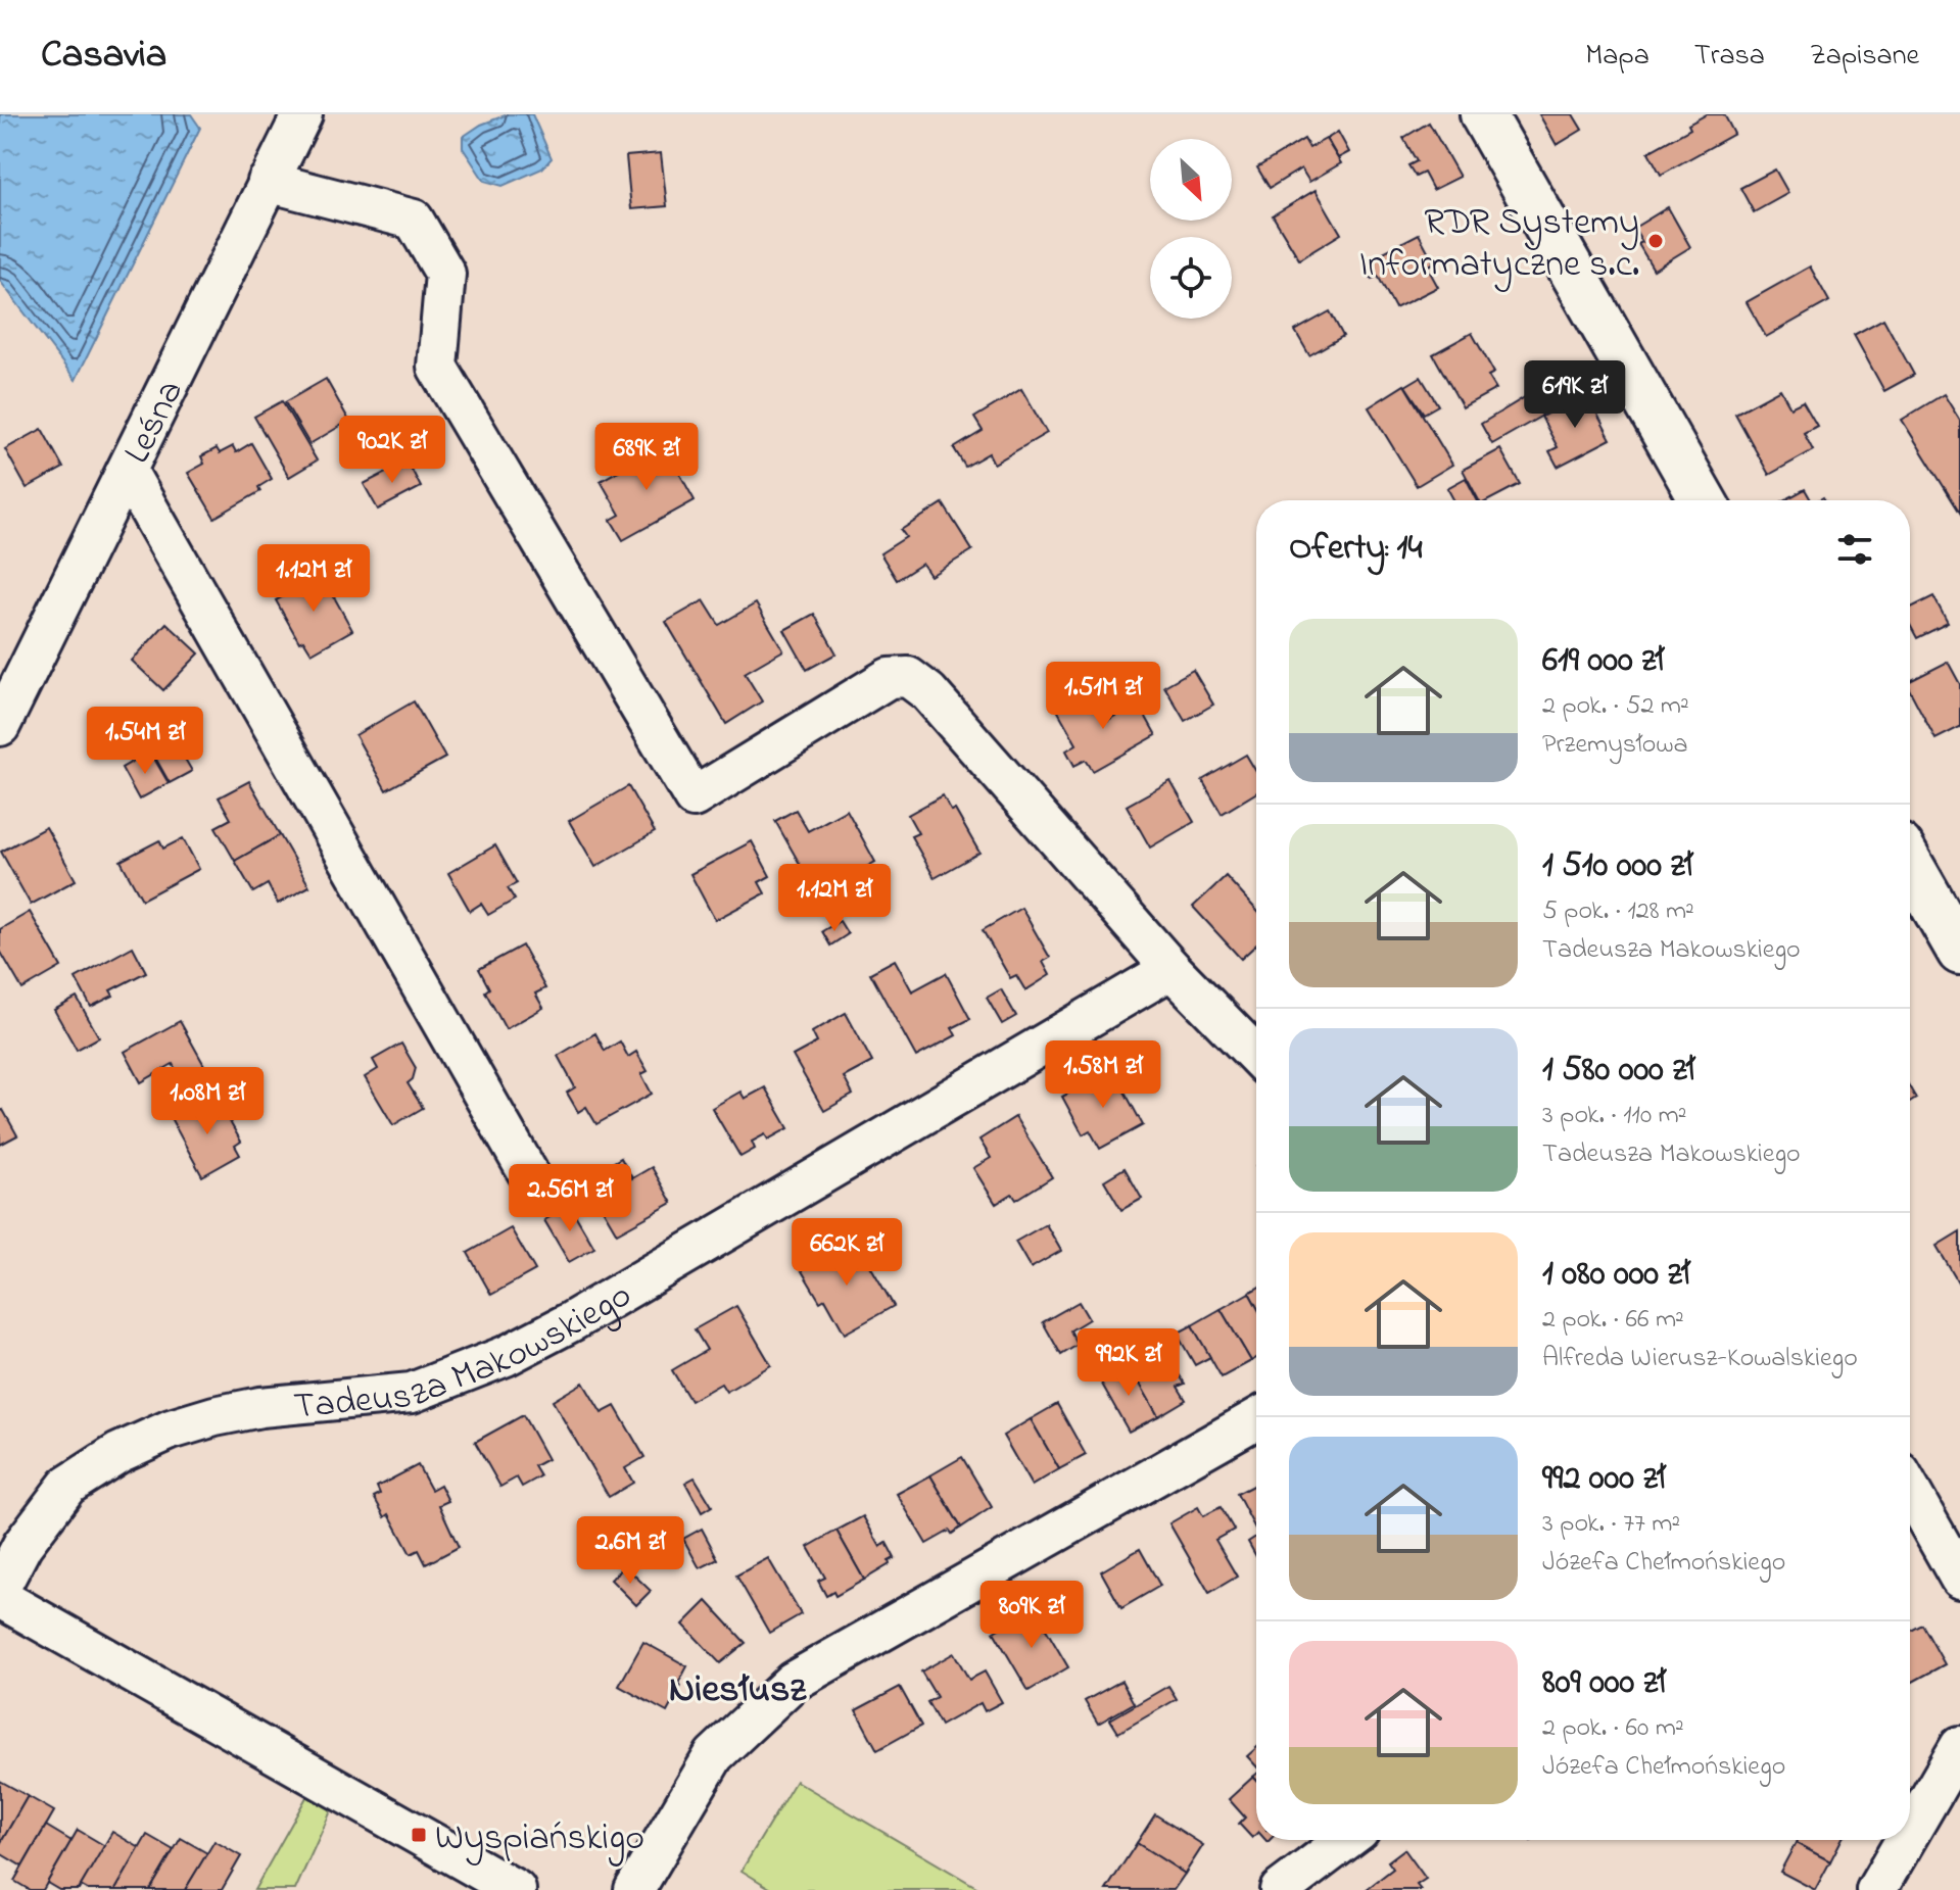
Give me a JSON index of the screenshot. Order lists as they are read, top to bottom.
{
  "streets": {
    "street": ["Leśna", "Tadeusza Makowskiego"]
  },
  "districts": ["Niesłusz"],
  "places": {
    "other": ["RDR Systemy Informatyczne s.c."],
    "transit": ["Wyspiańskigo"]
  },
  "north": "bottom right",
  "page": {
    "header": "Casavia",
    "nav": ["Mapa", "Trasa", "Zapisane"],
    "price": [
      "619K zł",
      "902K zł",
      "689K zł",
      "1.12M zł",
      "1.51M zł",
      "1.54M zł",
      "1.12M zł",
      "1.58M zł",
      "1.08M zł",
      "2.56M zł",
      "662K zł",
      "992K zł",
      "2.6M zł",
      "809K zł"
    ],
    "heading": "Oferty: 14",
    "list": [
      {
        "name": "619 000 zł",
        "note": "2 pok. · 52 m² · Przemysłowa"
      },
      {
        "name": "1 510 000 zł",
        "note": "5 pok. · 128 m² · Tadeusza Makowskiego"
      },
      {
        "name": "1 580 000 zł",
        "note": "3 pok. · 110 m² · Tadeusza Makowskiego"
      },
      {
        "name": "1 080 000 zł",
        "note": "2 pok. · 66 m² · Alfreda Wierusz-Kowalskiego"
      },
      {
        "name": "992 000 zł",
        "note": "3 pok. · 77 m² · Józefa Chełmońskiego"
      },
      {
        "name": "809 000 zł",
        "note": "2 pok. · 60 m² · Józefa Chełmońskiego"
      }
    ]
  }
}
